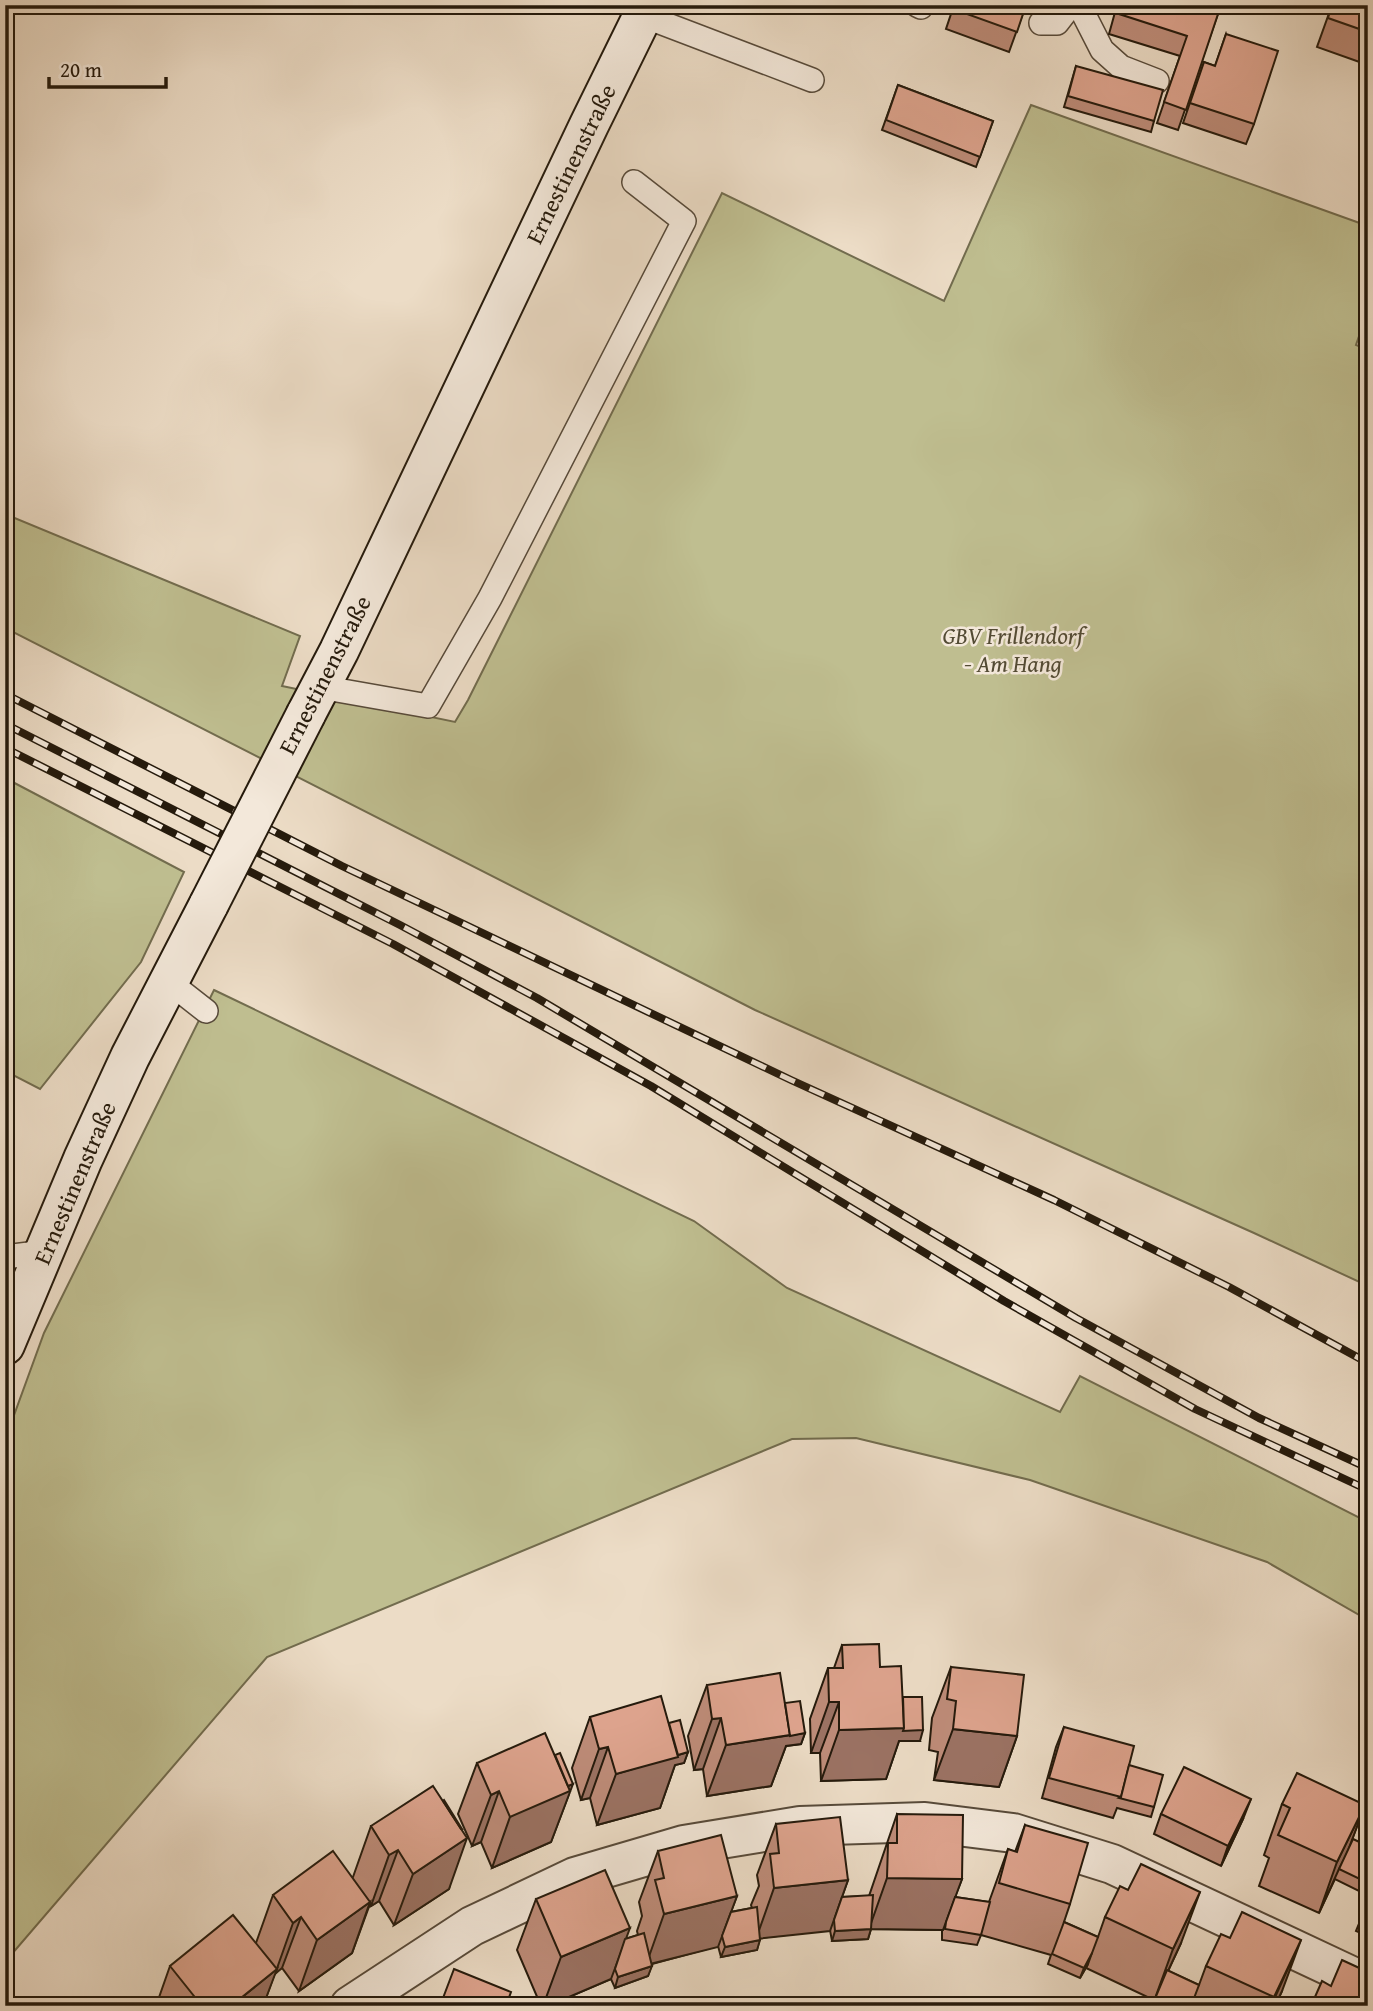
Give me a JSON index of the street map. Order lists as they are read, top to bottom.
{
  "streets": {
    "main road": ["Ernestinenstraße"]
  },
  "parks": ["GBV Frillendorf - Am Hang"],
  "scale_bar": "20 m"
}
